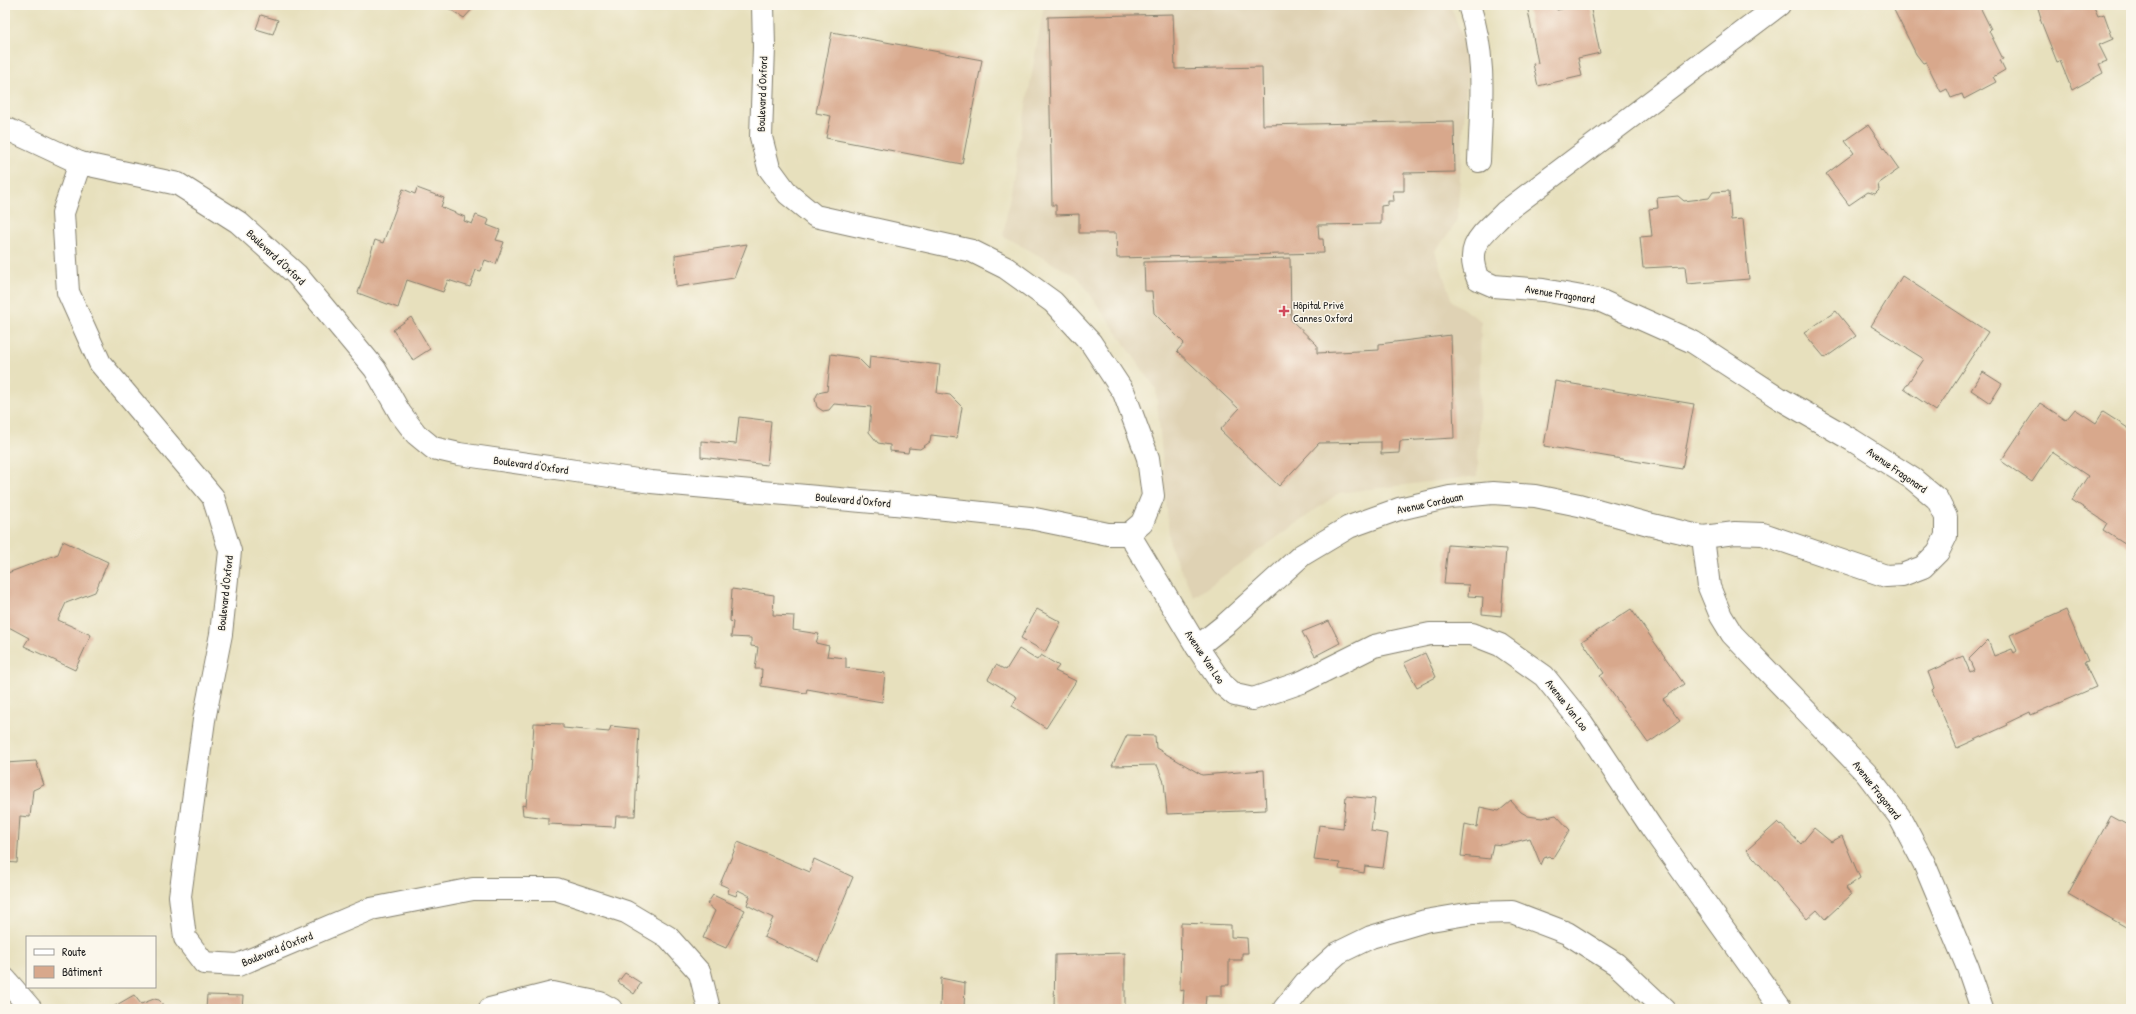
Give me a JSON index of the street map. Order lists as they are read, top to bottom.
{
  "streets": {
    "street": [
      "Boulevard d'Oxford",
      "Avenue Fragonard",
      "Avenue Cordouan",
      "Avenue Van Loo"
    ]
  },
  "crossings": [
    ["Boulevard d'Oxford", "Avenue Van Loo"],
    ["Avenue Fragonard", "Avenue Cordouan"],
    ["Avenue Cordouan", "Avenue Van Loo"]
  ],
  "places": {
    "health": ["Hôpital Privé Cannes Oxford"]
  },
  "legend": ["Route", "Bâtiment"]
}
